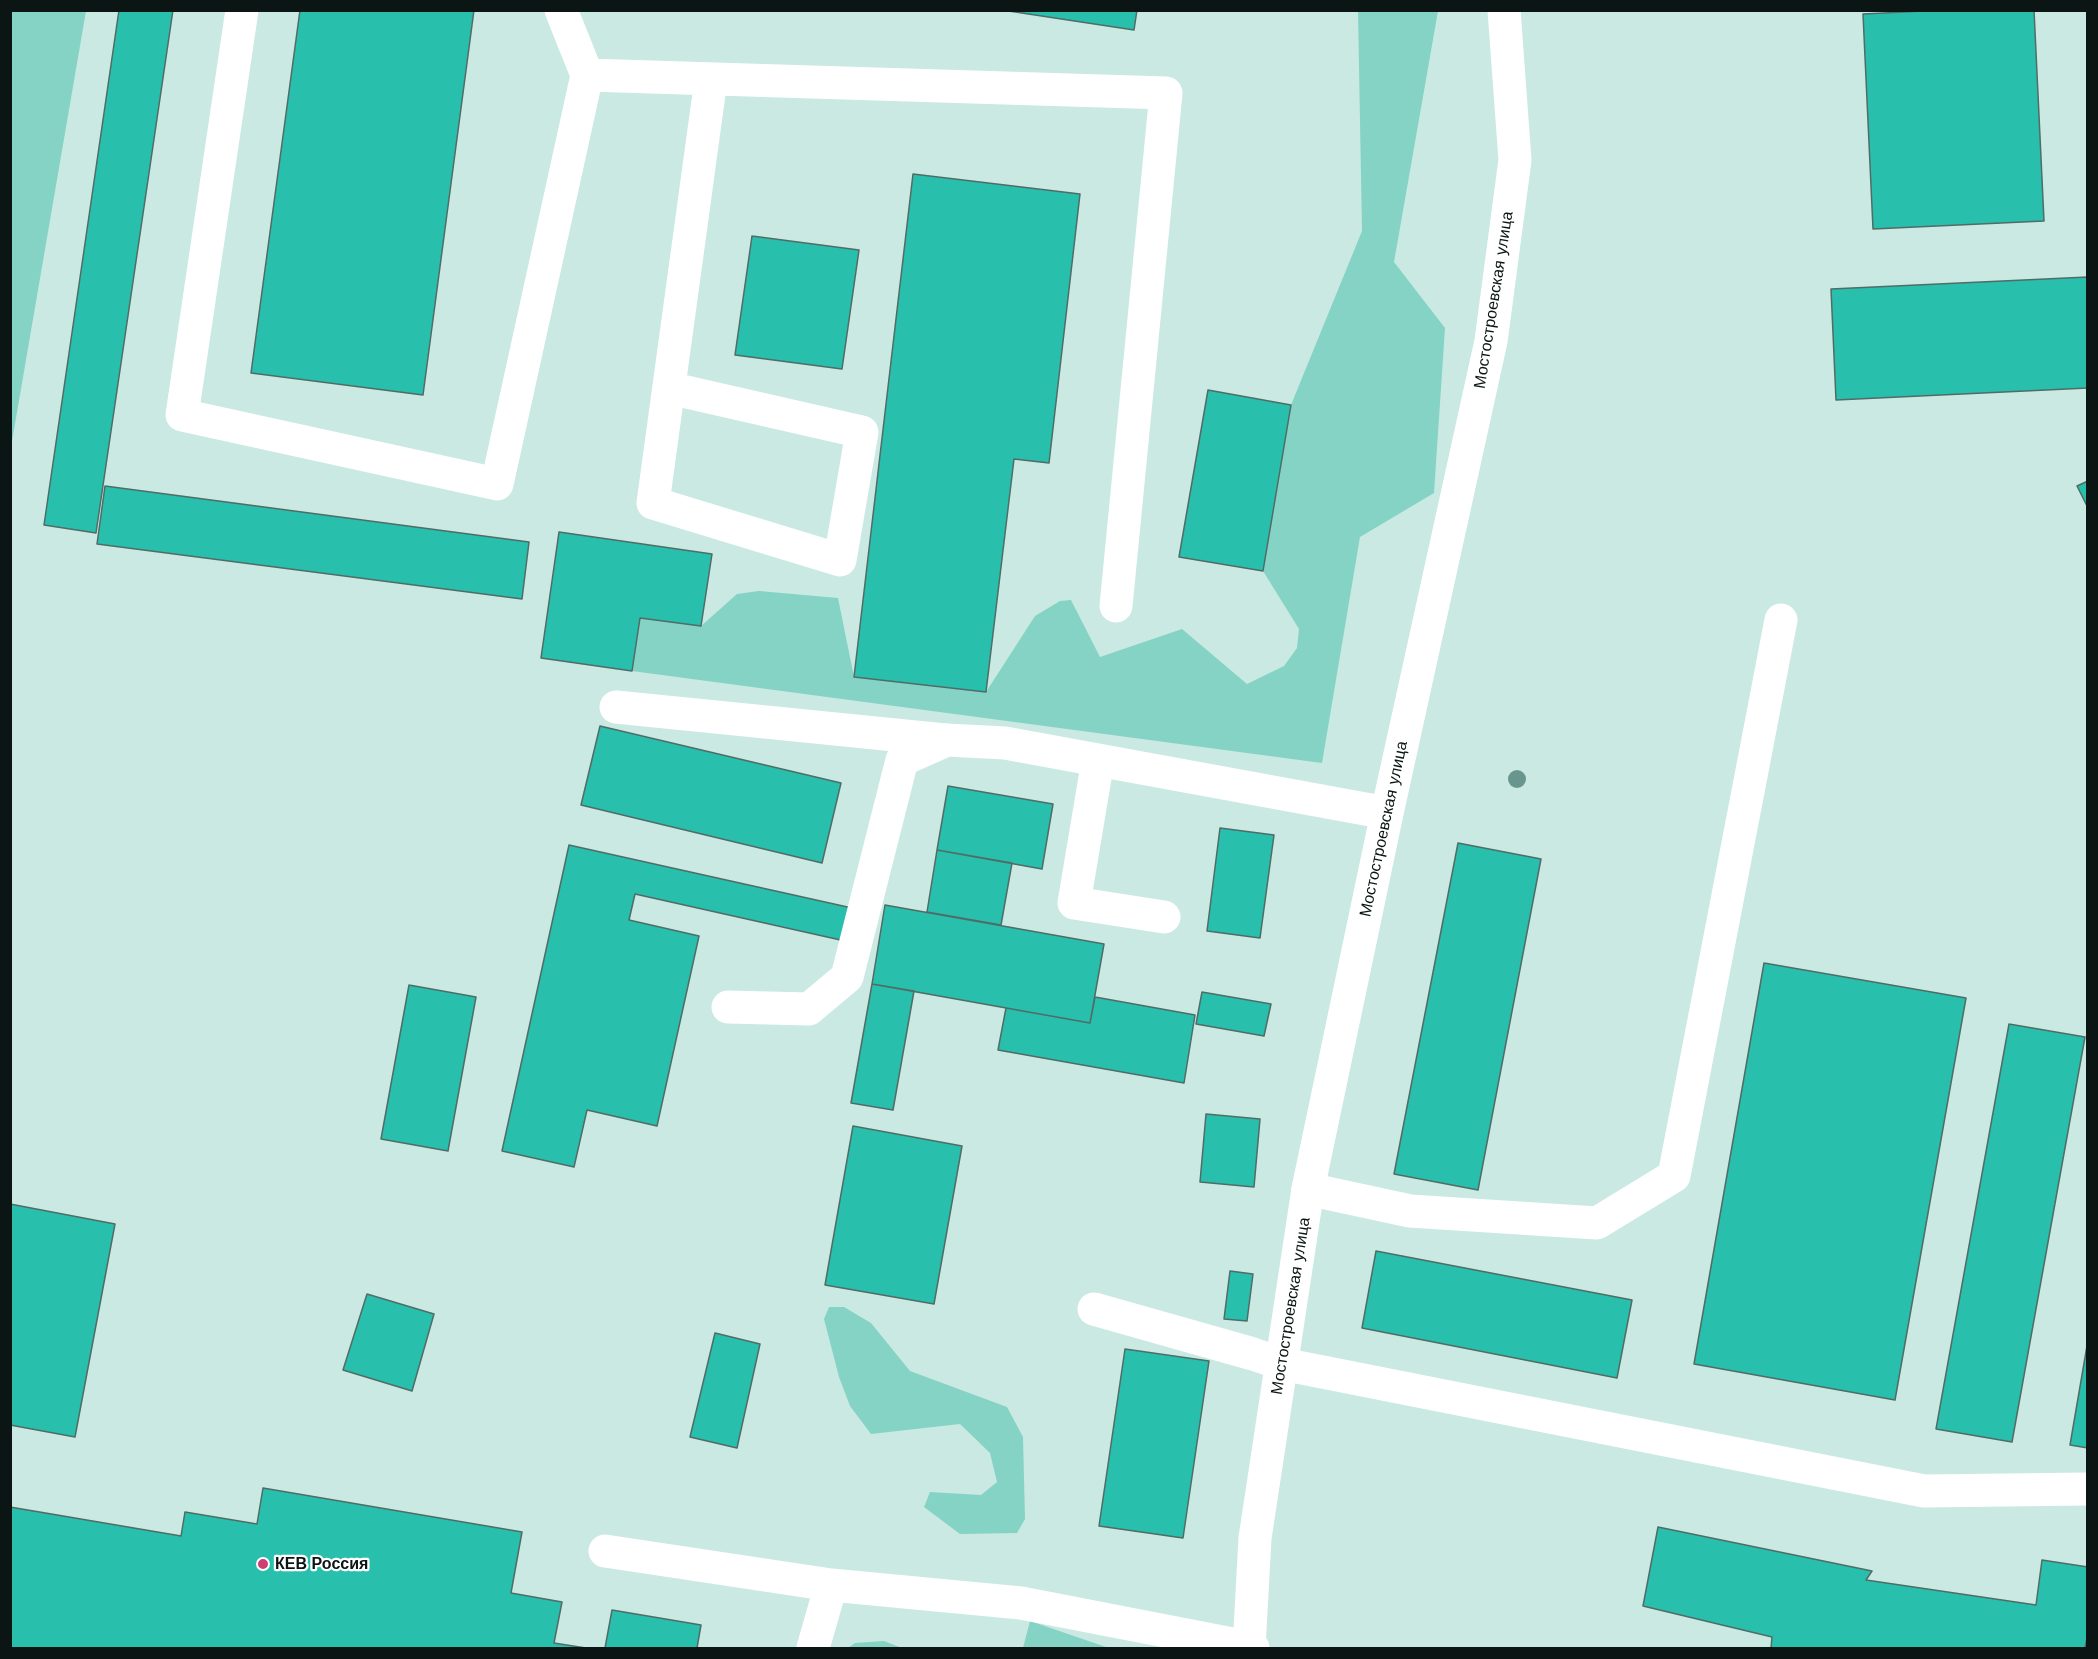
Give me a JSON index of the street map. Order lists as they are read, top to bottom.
{
  "streets": {
    "main road": ["Мостостроевская улица"]
  },
  "places": ["КЕВ Россия"]
}
